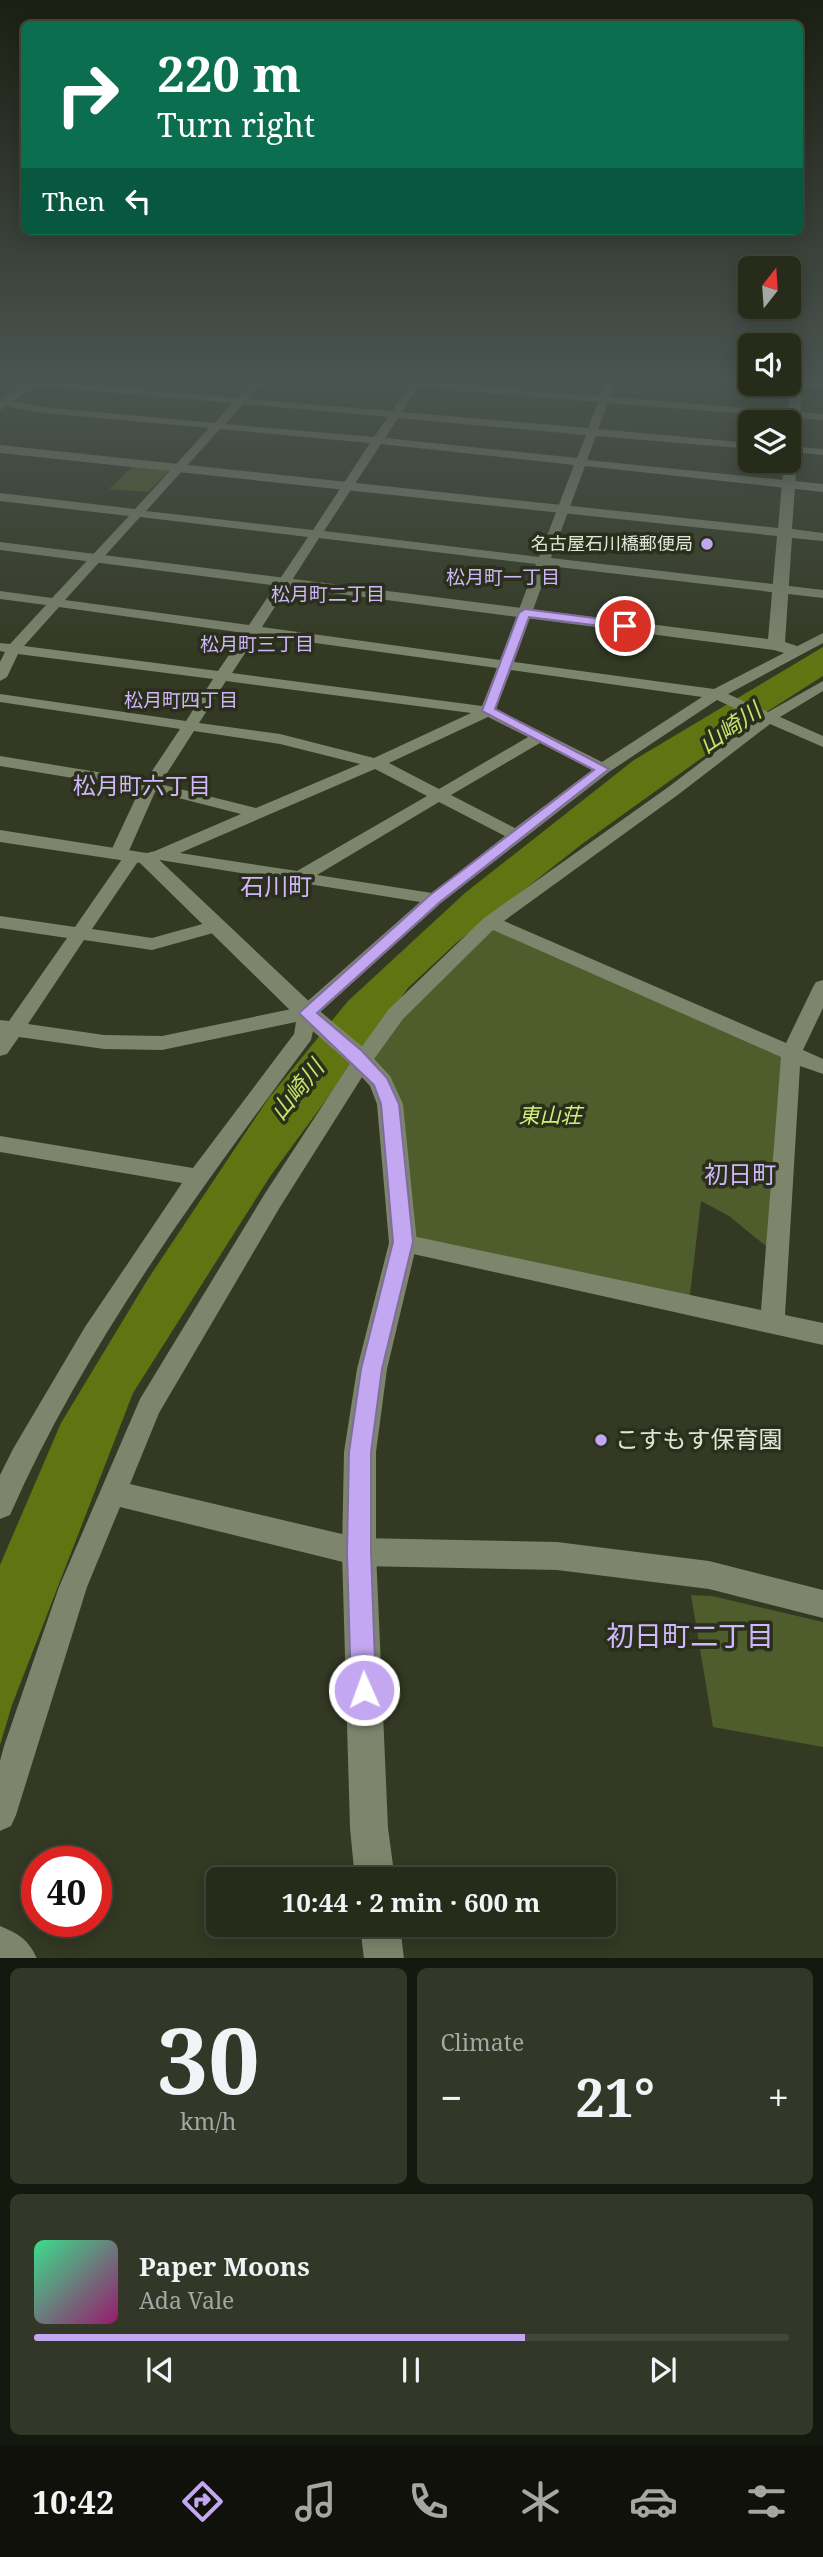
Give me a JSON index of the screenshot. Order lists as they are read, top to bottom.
{
  "districts": [
    "松月町一丁目",
    "松月町二丁目",
    "松月町三丁目",
    "松月町四丁目",
    "松月町六丁目",
    "石川町",
    "初日町",
    "初日町二丁目"
  ],
  "water": ["山崎川"],
  "parks": ["東山荘"],
  "places": ["名古屋石川橋郵便局", "こすもす保育園"],
  "north": "top",
  "page": {
    "turn": ["220 m", "Turn right"],
    "then": "Then",
    "limit": "40",
    "trip": "10:44 · 2 min · 600 m",
    "tile": [
      ["30", "km/h"],
      "Climate"
    ],
    "heat": ["−", "21°", "+"],
    "song": ["Paper Moons", "Ada Vale"],
    "tabs": "10:42"
  }
}
